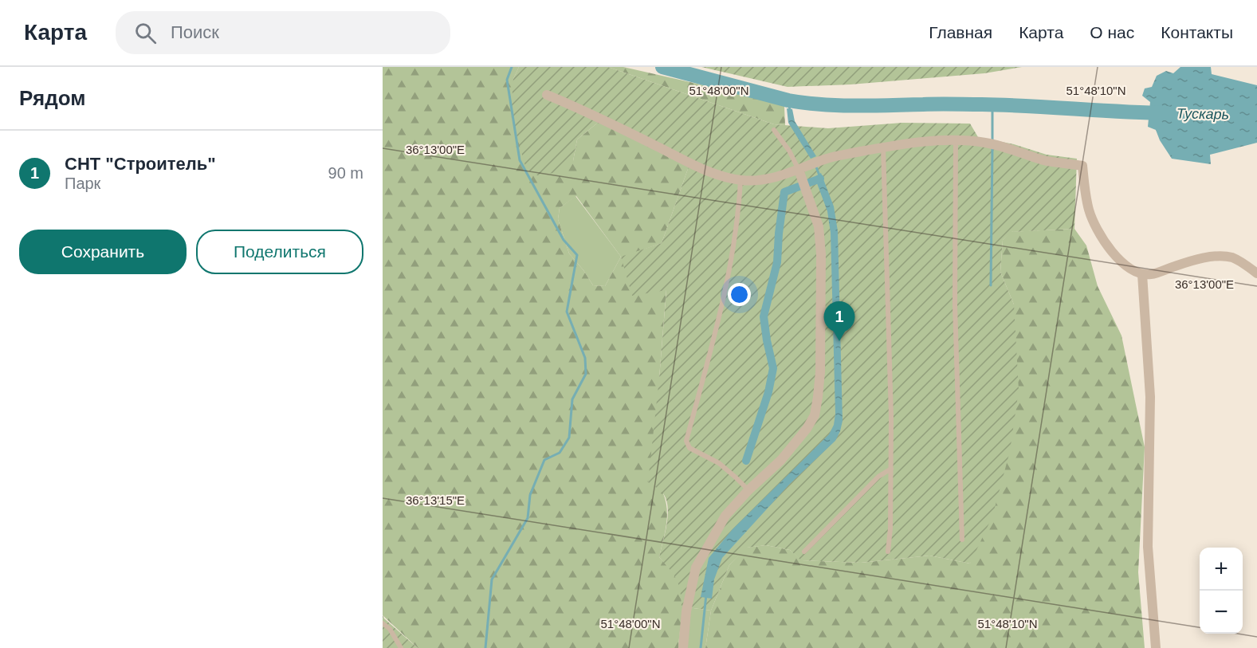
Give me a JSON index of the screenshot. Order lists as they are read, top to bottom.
{
  "water": ["Тускарь"],
  "page": {
    "header": "Карта",
    "search": "Поиск",
    "nav": [
      "Главная",
      "Карта",
      "О нас",
      "Контакты"
    ],
    "heading": "Рядом",
    "list": [
      {
        "mark": "1",
        "name": "СНТ \"Строитель\"",
        "note": "Парк",
        "value": "90 m"
      }
    ],
    "buttons": ["Сохранить", "Поделиться"],
    "pins": "1",
    "map_buttons": ["+", "−"]
  },
  "coordinates": [
    "51°48'00\"N",
    "51°48'10\"N",
    "36°13'00\"E",
    "36°13'15\"E"
  ]
}
